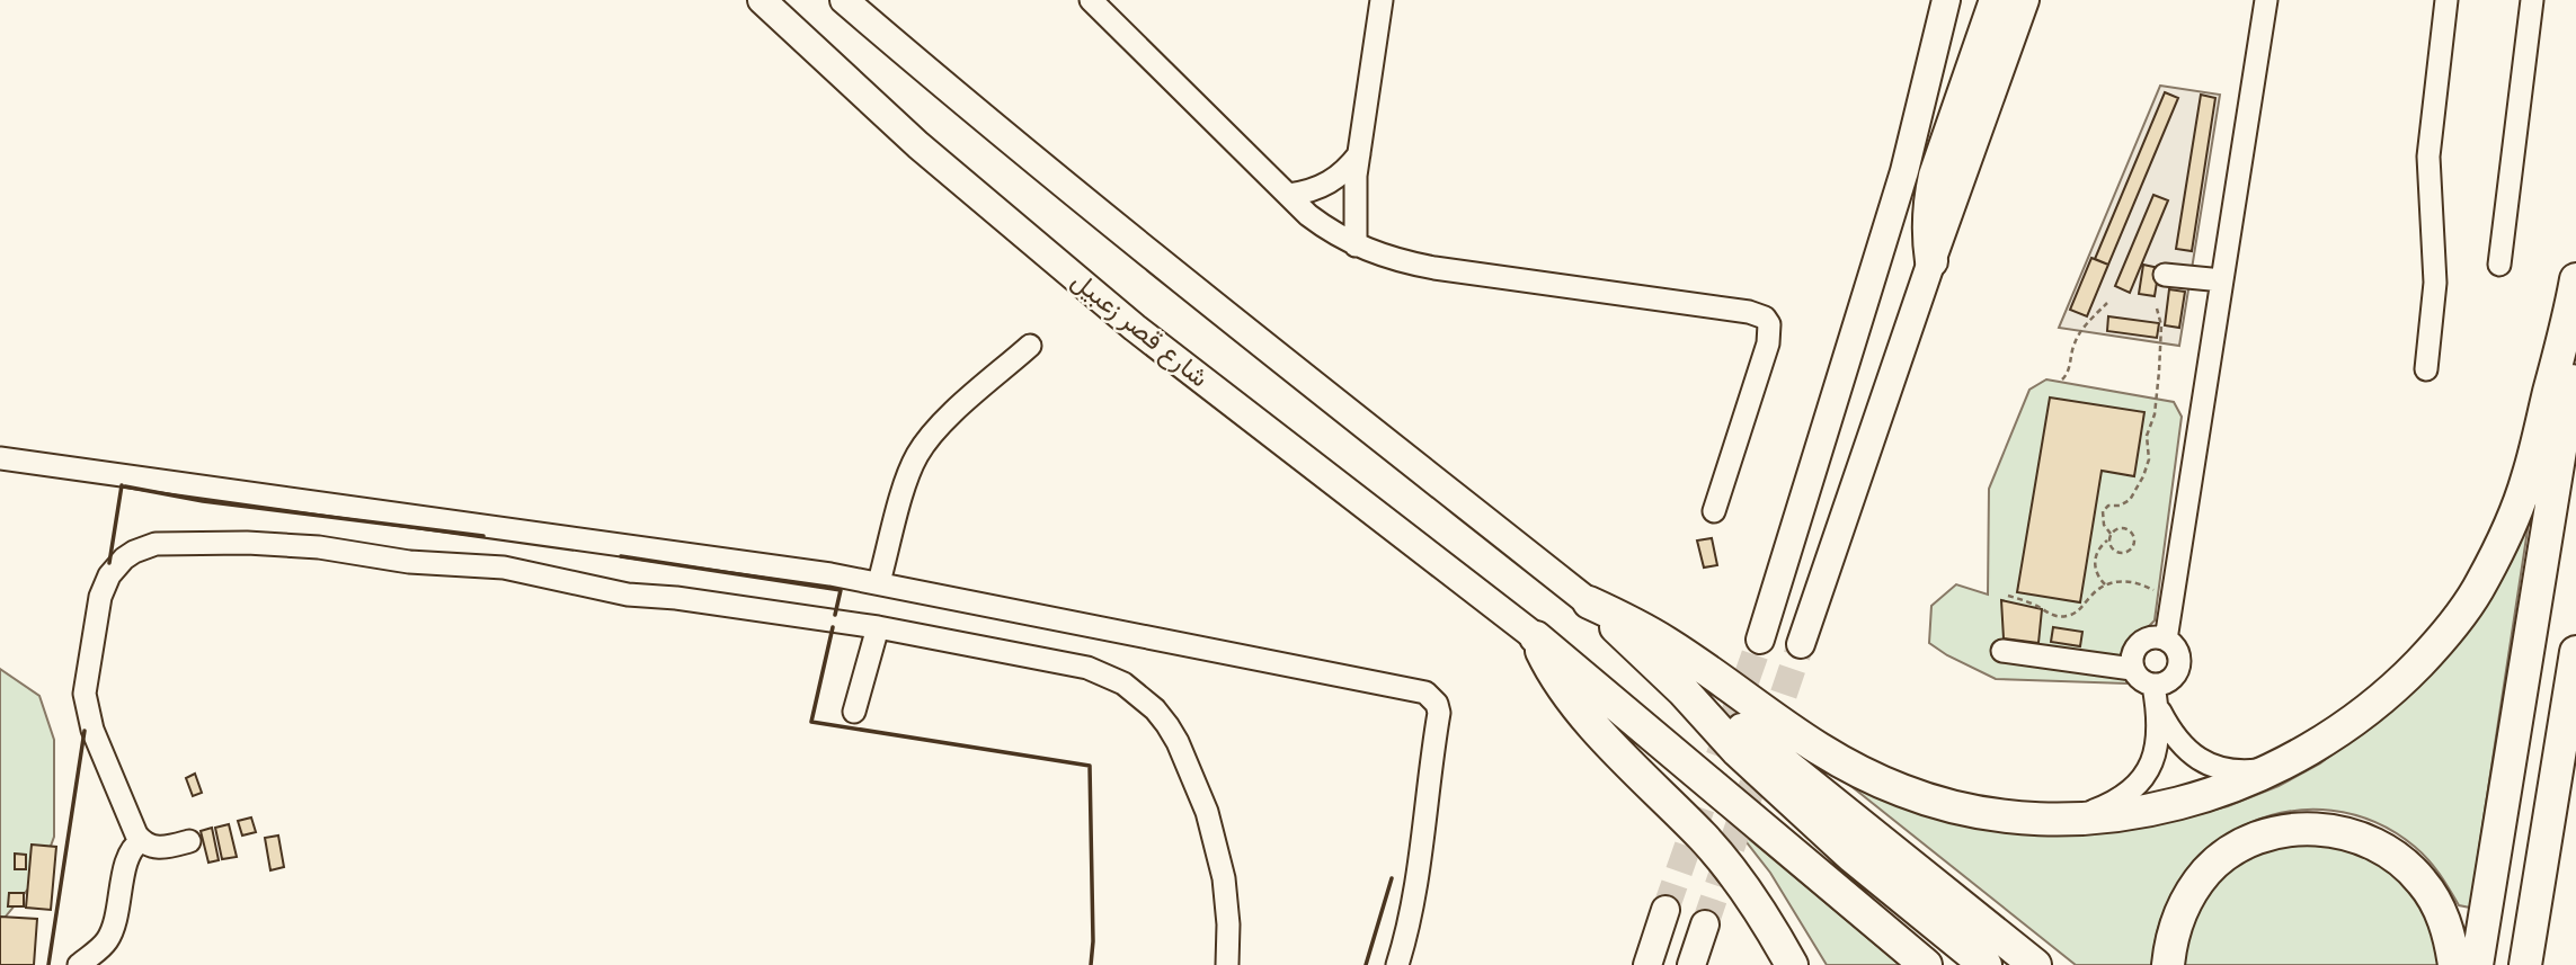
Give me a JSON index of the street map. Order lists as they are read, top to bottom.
{
  "streets": {
    "main road": ["شارع قصر زعبيل"]
  }
}
